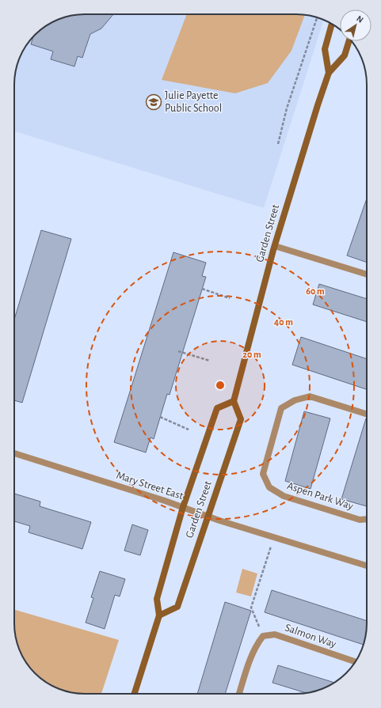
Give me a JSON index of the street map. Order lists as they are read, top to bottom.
{
  "streets": {
    "street": [
      "Garden Street",
      "Mary Street East",
      "Aspen Park Way",
      "Salmon Way"
    ]
  },
  "crossings": [
    ["Garden Street", "Mary Street East"]
  ],
  "places": {
    "school or university": ["Julie Payette Public School"]
  },
  "north": "top right",
  "rings": ["60 m", "40 m", "20 m"]
}
